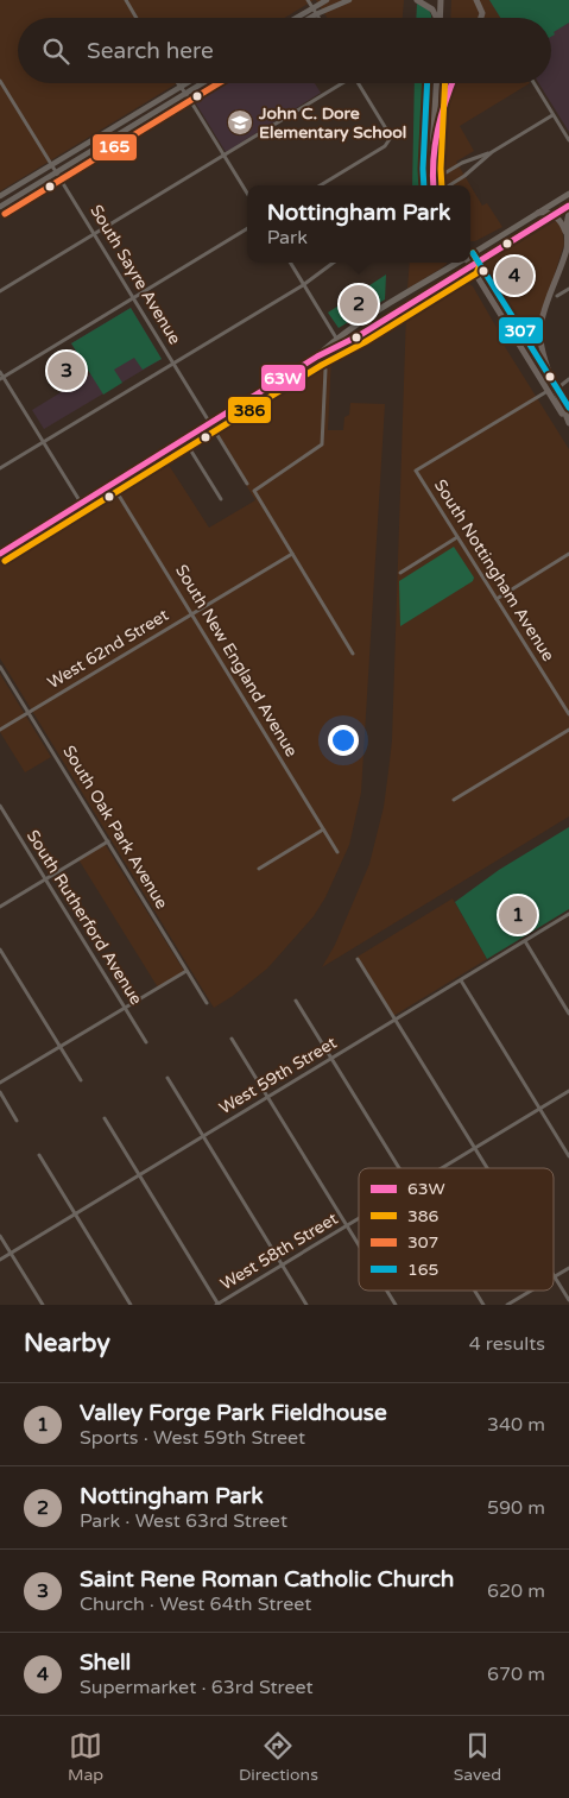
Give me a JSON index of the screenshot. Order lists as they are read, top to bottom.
{
  "streets": {
    "street": [
      "South Sayre Avenue",
      "South Nottingham Avenue",
      "West 62nd Street",
      "South New England Avenue",
      "South Oak Park Avenue",
      "South Rutherford Avenue",
      "West 59th Street",
      "West 58th Street"
    ]
  },
  "crossings": [
    ["West 62nd Street", "South New England Avenue"],
    ["West 62nd Street", "South Oak Park Avenue"]
  ],
  "places": {
    "school or university": ["John C. Dore Elementary School"]
  },
  "lines": [
    "transit line 63W",
    "transit line 386",
    "transit line 165",
    "transit line 307"
  ],
  "legend": [
    "63W",
    "386",
    "307",
    "165"
  ],
  "page": {
    "search": "Search here",
    "popup": ["Nottingham Park", "Park"],
    "pins": [
      "4",
      "2",
      "3",
      "1"
    ],
    "heading": ["Nearby", "4 results"],
    "list": [
      {
        "mark": "1",
        "name": "Valley Forge Park Fieldhouse",
        "note": "Sports · West 59th Street",
        "value": "340 m"
      },
      {
        "mark": "2",
        "name": "Nottingham Park",
        "note": "Park · West 63rd Street",
        "value": "590 m"
      },
      {
        "mark": "3",
        "name": "Saint Rene Roman Catholic Church",
        "note": "Church · West 64th Street",
        "value": "620 m"
      },
      {
        "mark": "4",
        "name": "Shell",
        "note": "Supermarket · 63rd Street",
        "value": "670 m"
      }
    ],
    "nav": ["Map", "Directions", "Saved"]
  }
}
